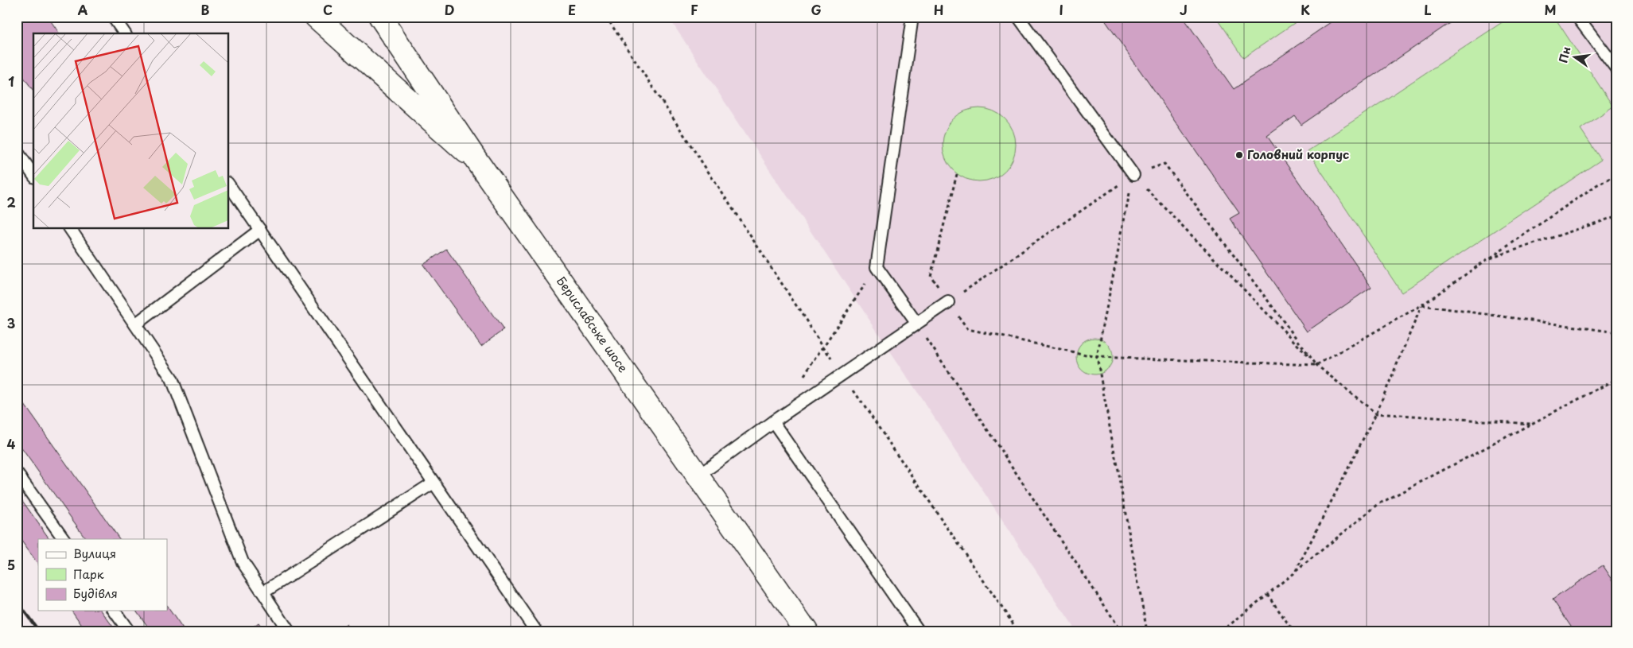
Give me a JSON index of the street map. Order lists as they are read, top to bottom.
{
  "streets": {
    "main road": ["Бериславське шосе"]
  },
  "places": ["Головний корпус"],
  "legend": ["Вулиця", "Парк", "Будівля"],
  "north": "left",
  "grid": {
    "columns": [
      "A",
      "B",
      "C",
      "D",
      "E",
      "F",
      "G",
      "H",
      "I",
      "J",
      "K",
      "L",
      "M"
    ],
    "rows": [
      "1",
      "2",
      "3",
      "4",
      "5"
    ]
  }
}
